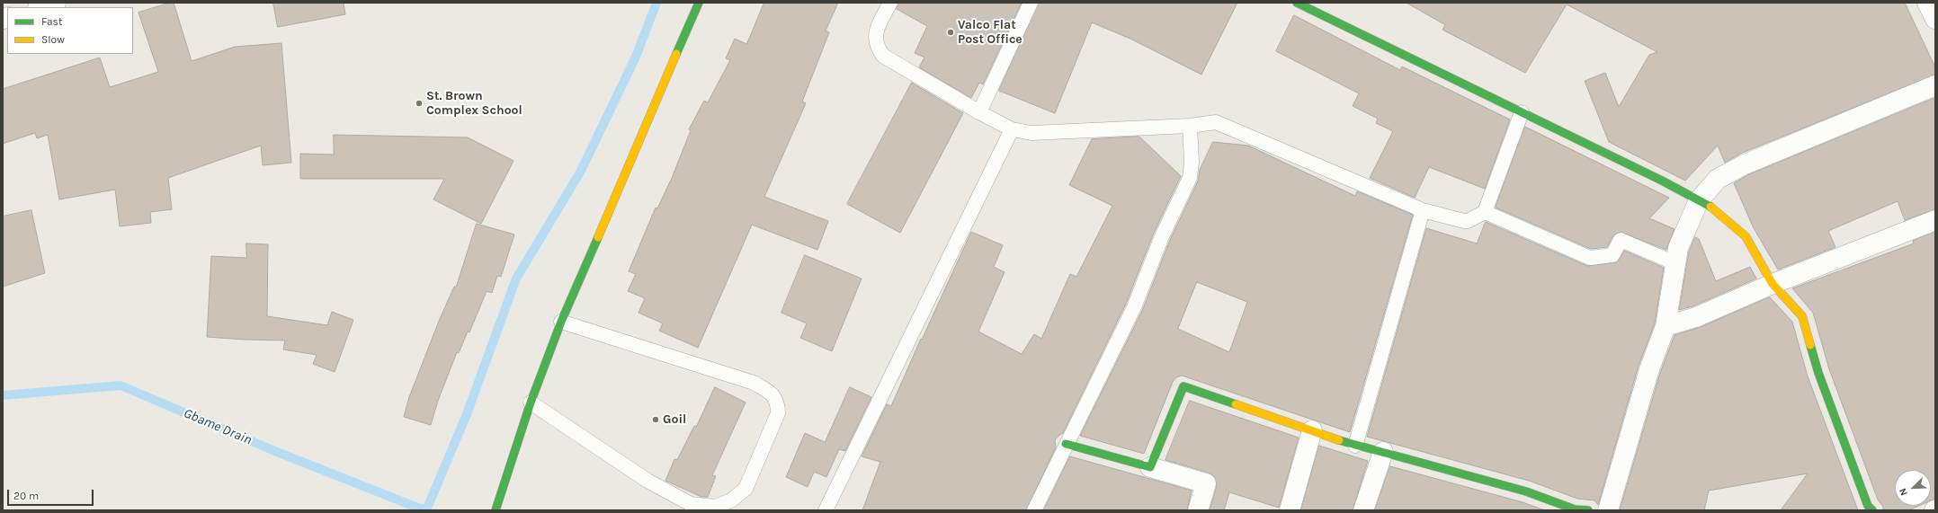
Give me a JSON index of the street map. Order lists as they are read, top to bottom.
{
  "water": ["Gbame Drain"],
  "places": ["Valco Flat Post Office", "St. Brown Complex School", "Goil"],
  "legend": ["Fast", "Slow"],
  "scale_bar": "20 m",
  "north": "bottom left"
}
